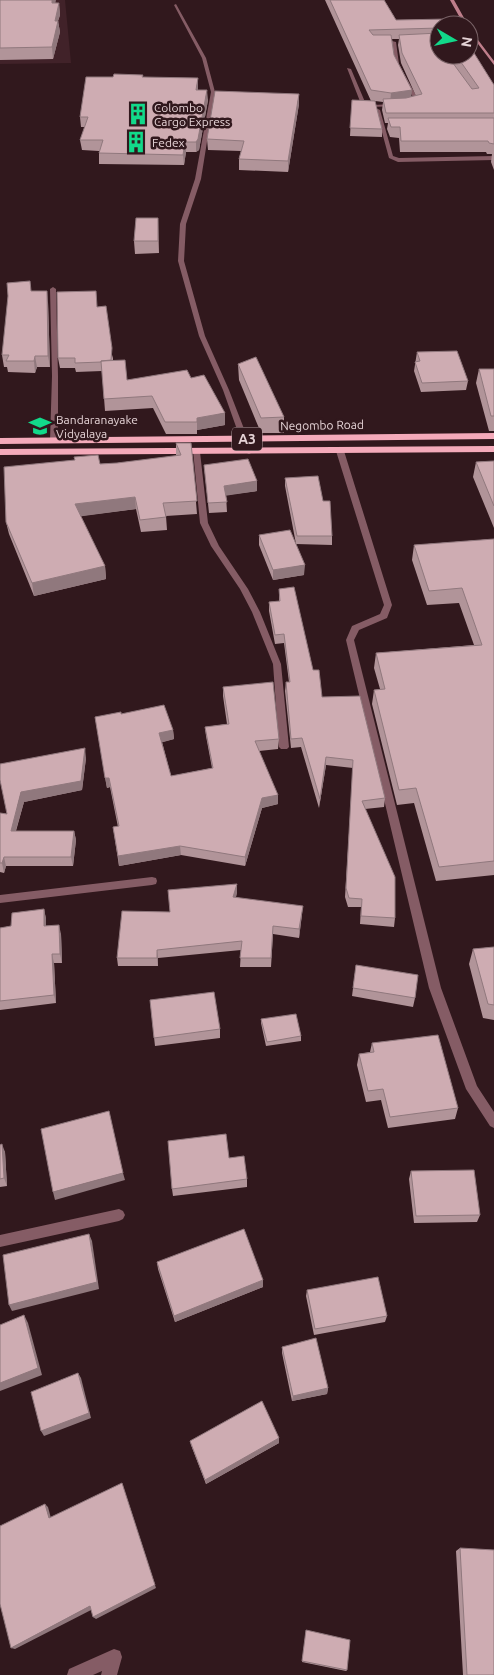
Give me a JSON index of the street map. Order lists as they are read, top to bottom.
{
  "streets": {
    "highway": ["Negombo Road", "A3"]
  },
  "places": {
    "building": ["Colombo Cargo Express", "Fedex"],
    "school or university": ["Bandaranayake Vidyalaya"]
  },
  "north": "right"
}
